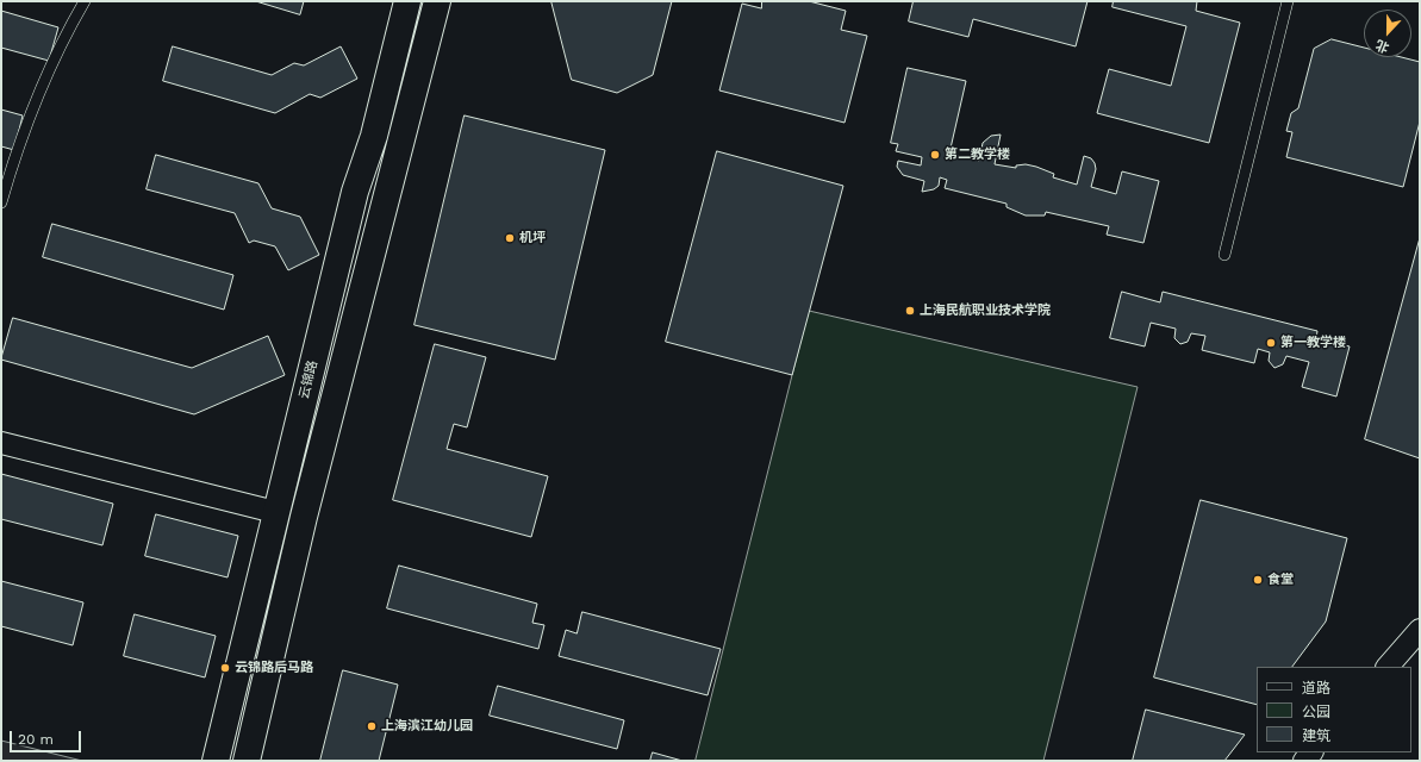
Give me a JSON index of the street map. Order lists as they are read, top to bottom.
{
  "streets": {
    "main road": ["云锦路"]
  },
  "places": [
    "第二教学楼",
    "机坪",
    "上海民航职业技术学院",
    "第一教学楼",
    "食堂",
    "云锦路后马路",
    "上海滨江幼儿园"
  ],
  "legend": ["道路", "公园", "建筑"],
  "scale_bar": "20 m",
  "north": "bottom"
}
